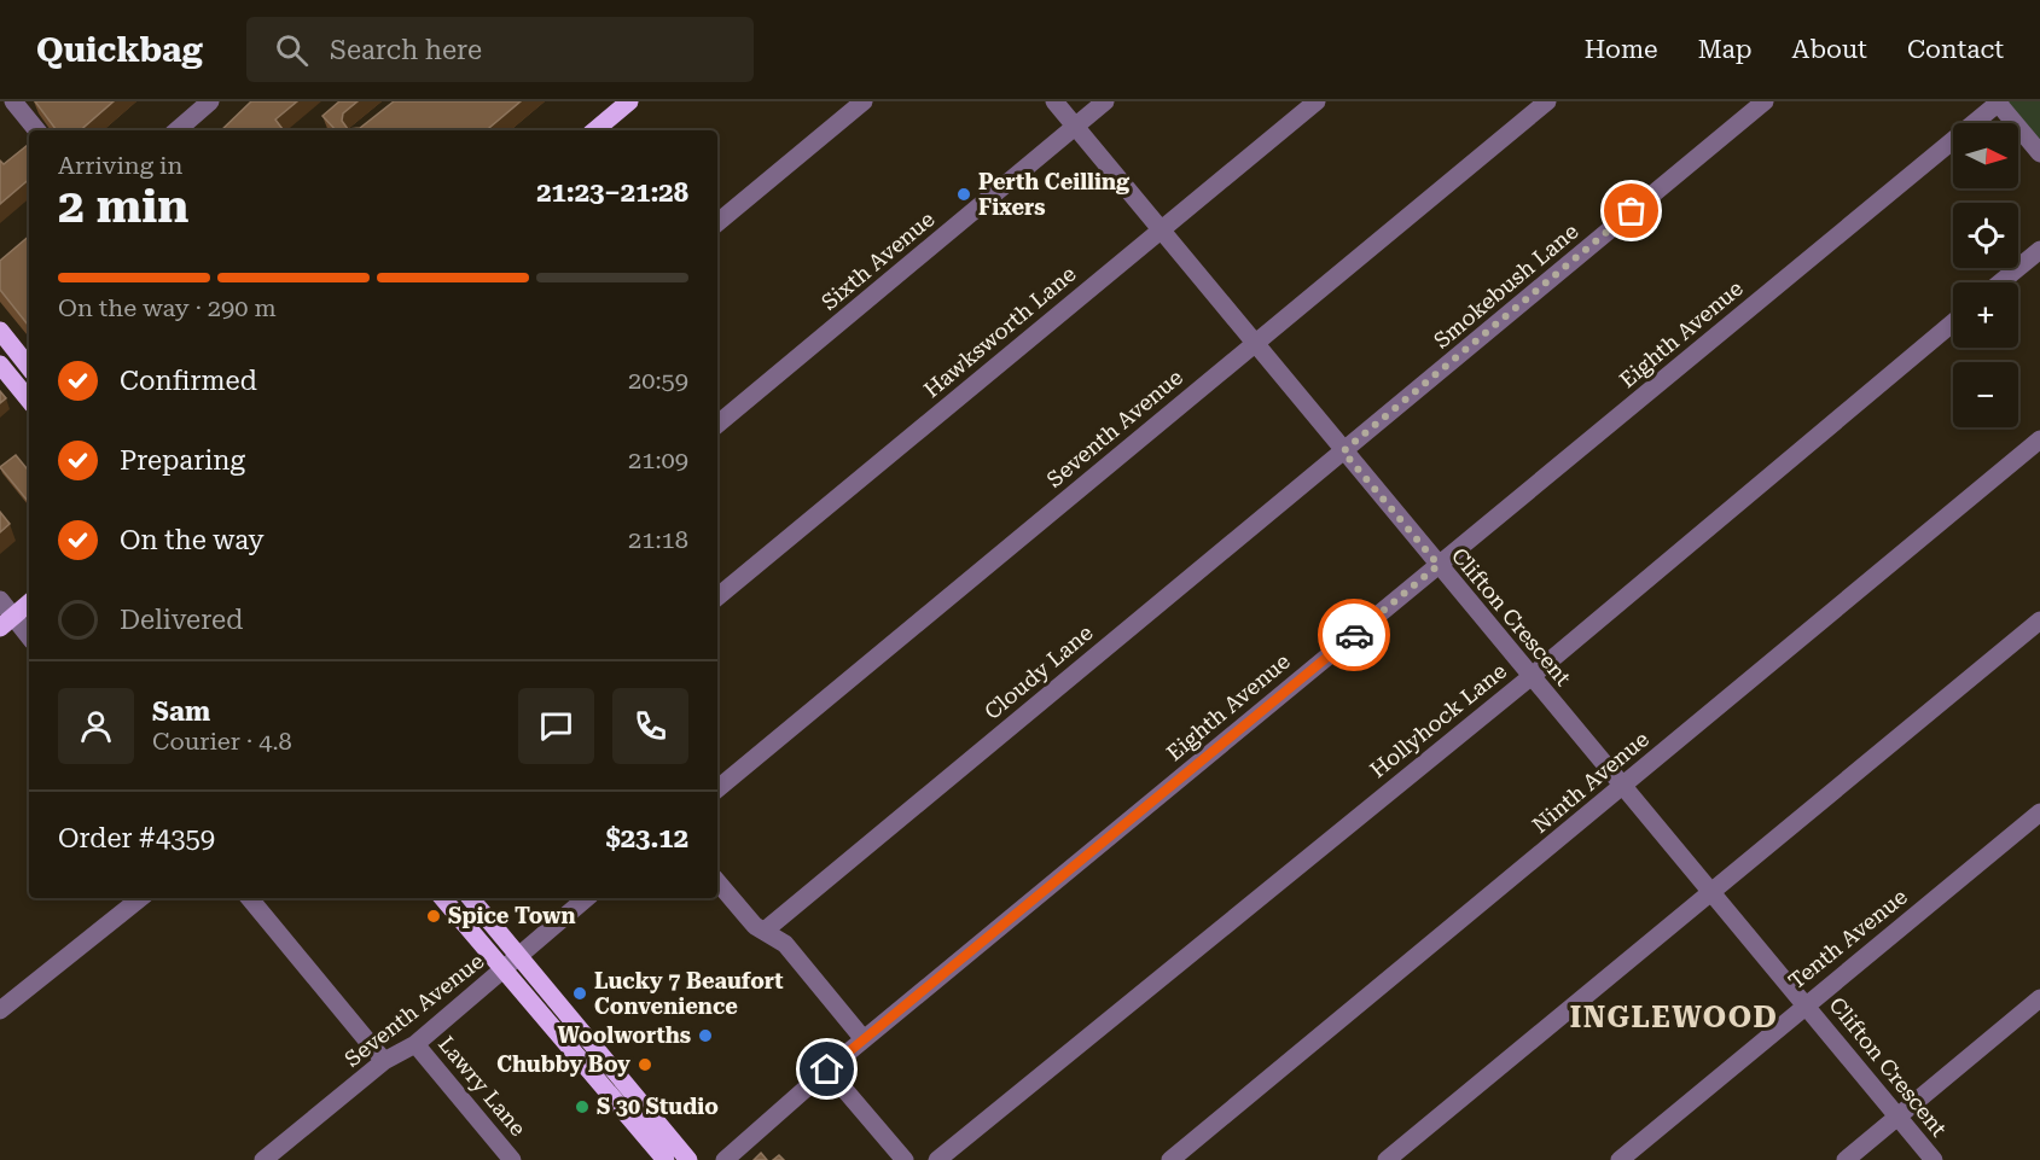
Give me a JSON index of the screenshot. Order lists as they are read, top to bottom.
{
  "streets": {
    "street": [
      "Sixth Avenue",
      "Smokebush Lane",
      "Hawksworth Lane",
      "Eighth Avenue",
      "Seventh Avenue",
      "Clifton Crescent",
      "Cloudy Lane",
      "Hollyhock Lane",
      "Ninth Avenue",
      "Tenth Avenue",
      "Lawry Lane"
    ]
  },
  "crossings": [
    ["Sixth Avenue", "Clifton Crescent"],
    ["Smokebush Lane", "Clifton Crescent"],
    ["Smokebush Lane", "Cloudy Lane"],
    ["Hawksworth Lane", "Clifton Crescent"],
    ["Eighth Avenue", "Clifton Crescent"],
    ["Seventh Avenue", "Clifton Crescent"],
    ["Seventh Avenue", "Lawry Lane"],
    ["Clifton Crescent", "Cloudy Lane"],
    ["Clifton Crescent", "Hollyhock Lane"],
    ["Clifton Crescent", "Ninth Avenue"],
    ["Clifton Crescent", "Tenth Avenue"]
  ],
  "districts": ["INGLEWOOD"],
  "places": [
    "Perth Ceilling Fixers",
    "Spice Town",
    "Lucky 7 Beaufort Convenience",
    "Woolworths",
    "Chubby Boy",
    "S 30 Studio"
  ],
  "north": "right",
  "page": {
    "header": "Quickbag",
    "search": "Search here",
    "nav": [
      "Home",
      "Map",
      "About",
      "Contact"
    ],
    "map_buttons": ["+", "−"],
    "heading": ["2 min", "Arriving in", "21:23–21:28"],
    "panel": [
      "Sam",
      "Courier · 4.8",
      "Order #4359",
      "$23.12"
    ],
    "bar": "On the way · 290 m",
    "list": [
      ["Confirmed", "20:59"],
      ["Preparing", "21:09"],
      ["On the way", "21:18"],
      "Delivered"
    ]
  }
}
